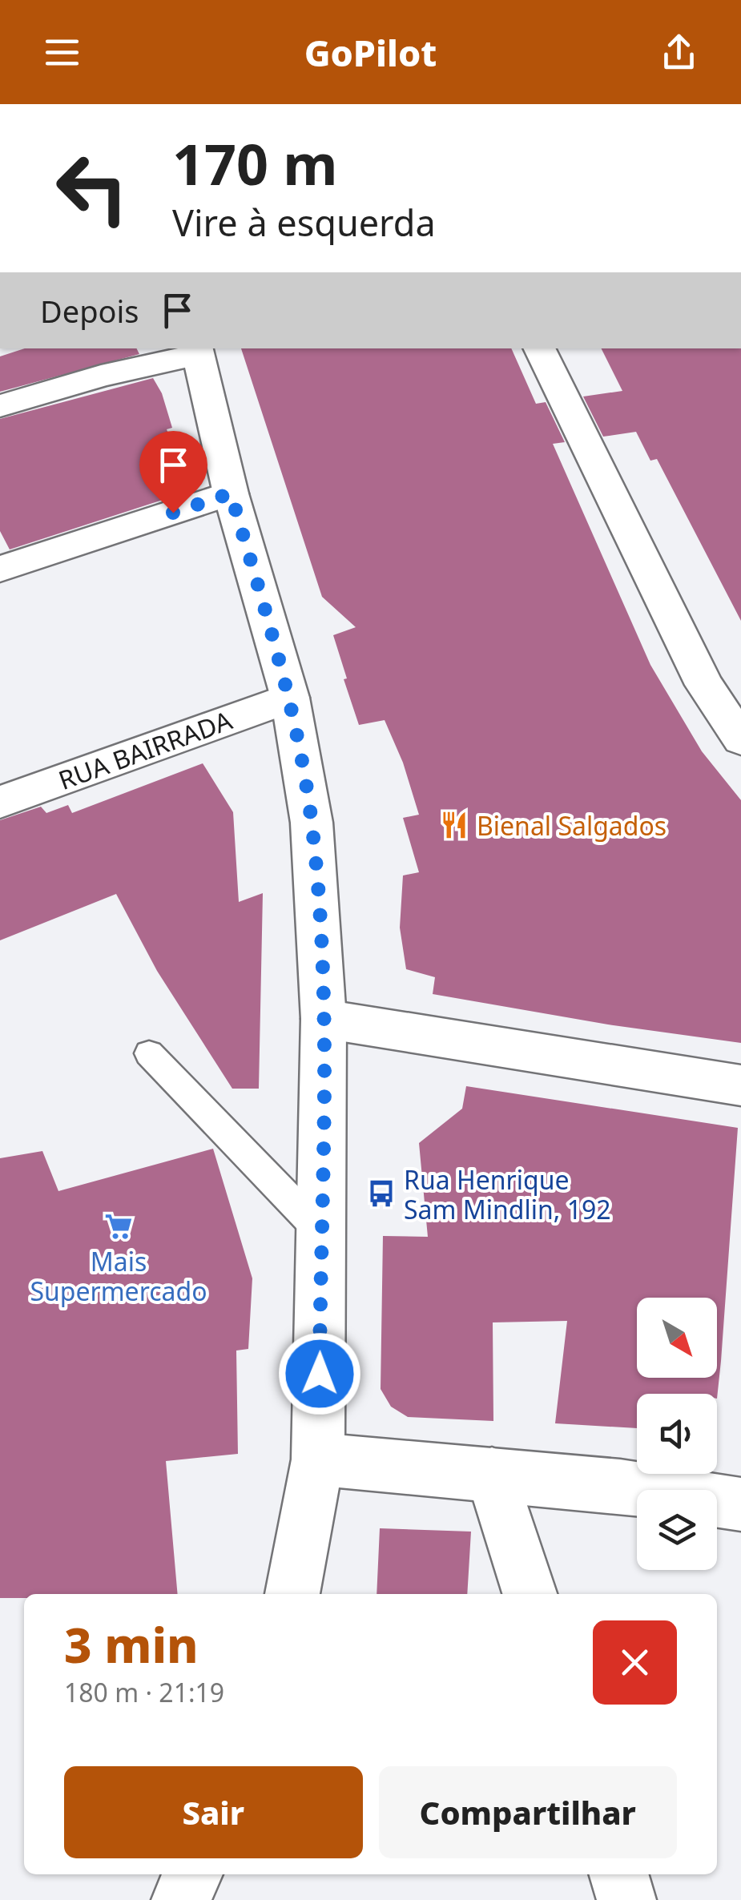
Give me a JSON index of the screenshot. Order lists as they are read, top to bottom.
{
  "streets": {
    "street": ["RUA BAIRRADA"]
  },
  "places": {
    "restaurant": ["Bienal Salgados"],
    "bus stop": ["Rua Henrique Sam Mindlin, 192"],
    "supermarket": ["Mais Supermercado"]
  },
  "north": "bottom right",
  "page": {
    "header": "GoPilot",
    "turn": ["170 m", "Vire à esquerda"],
    "then": "Depois",
    "heading": ["3 min", "180 m · 21:19"],
    "buttons": ["Sair", "Compartilhar"]
  }
}
